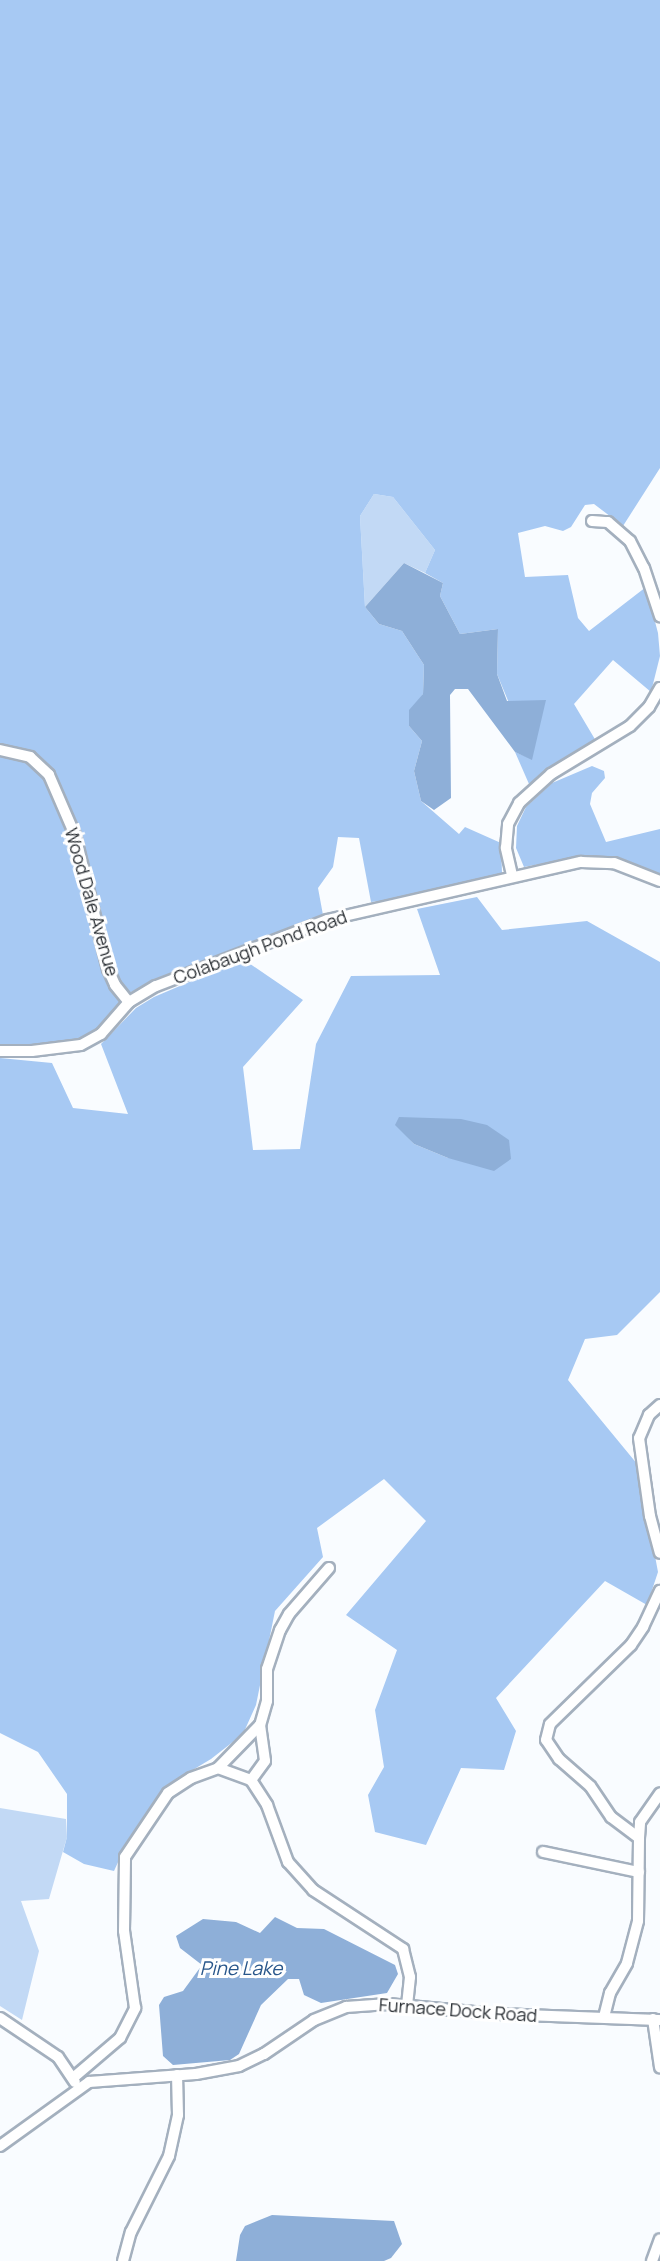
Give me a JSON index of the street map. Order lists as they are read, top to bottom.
{
  "streets": {
    "street": ["Wood Dale Avenue", "Colabaugh Pond Road", "Furnace Dock Road"]
  },
  "crossings": [
    ["Wood Dale Avenue", "Colabaugh Pond Road"]
  ],
  "water": ["Pine Lake"]
}
